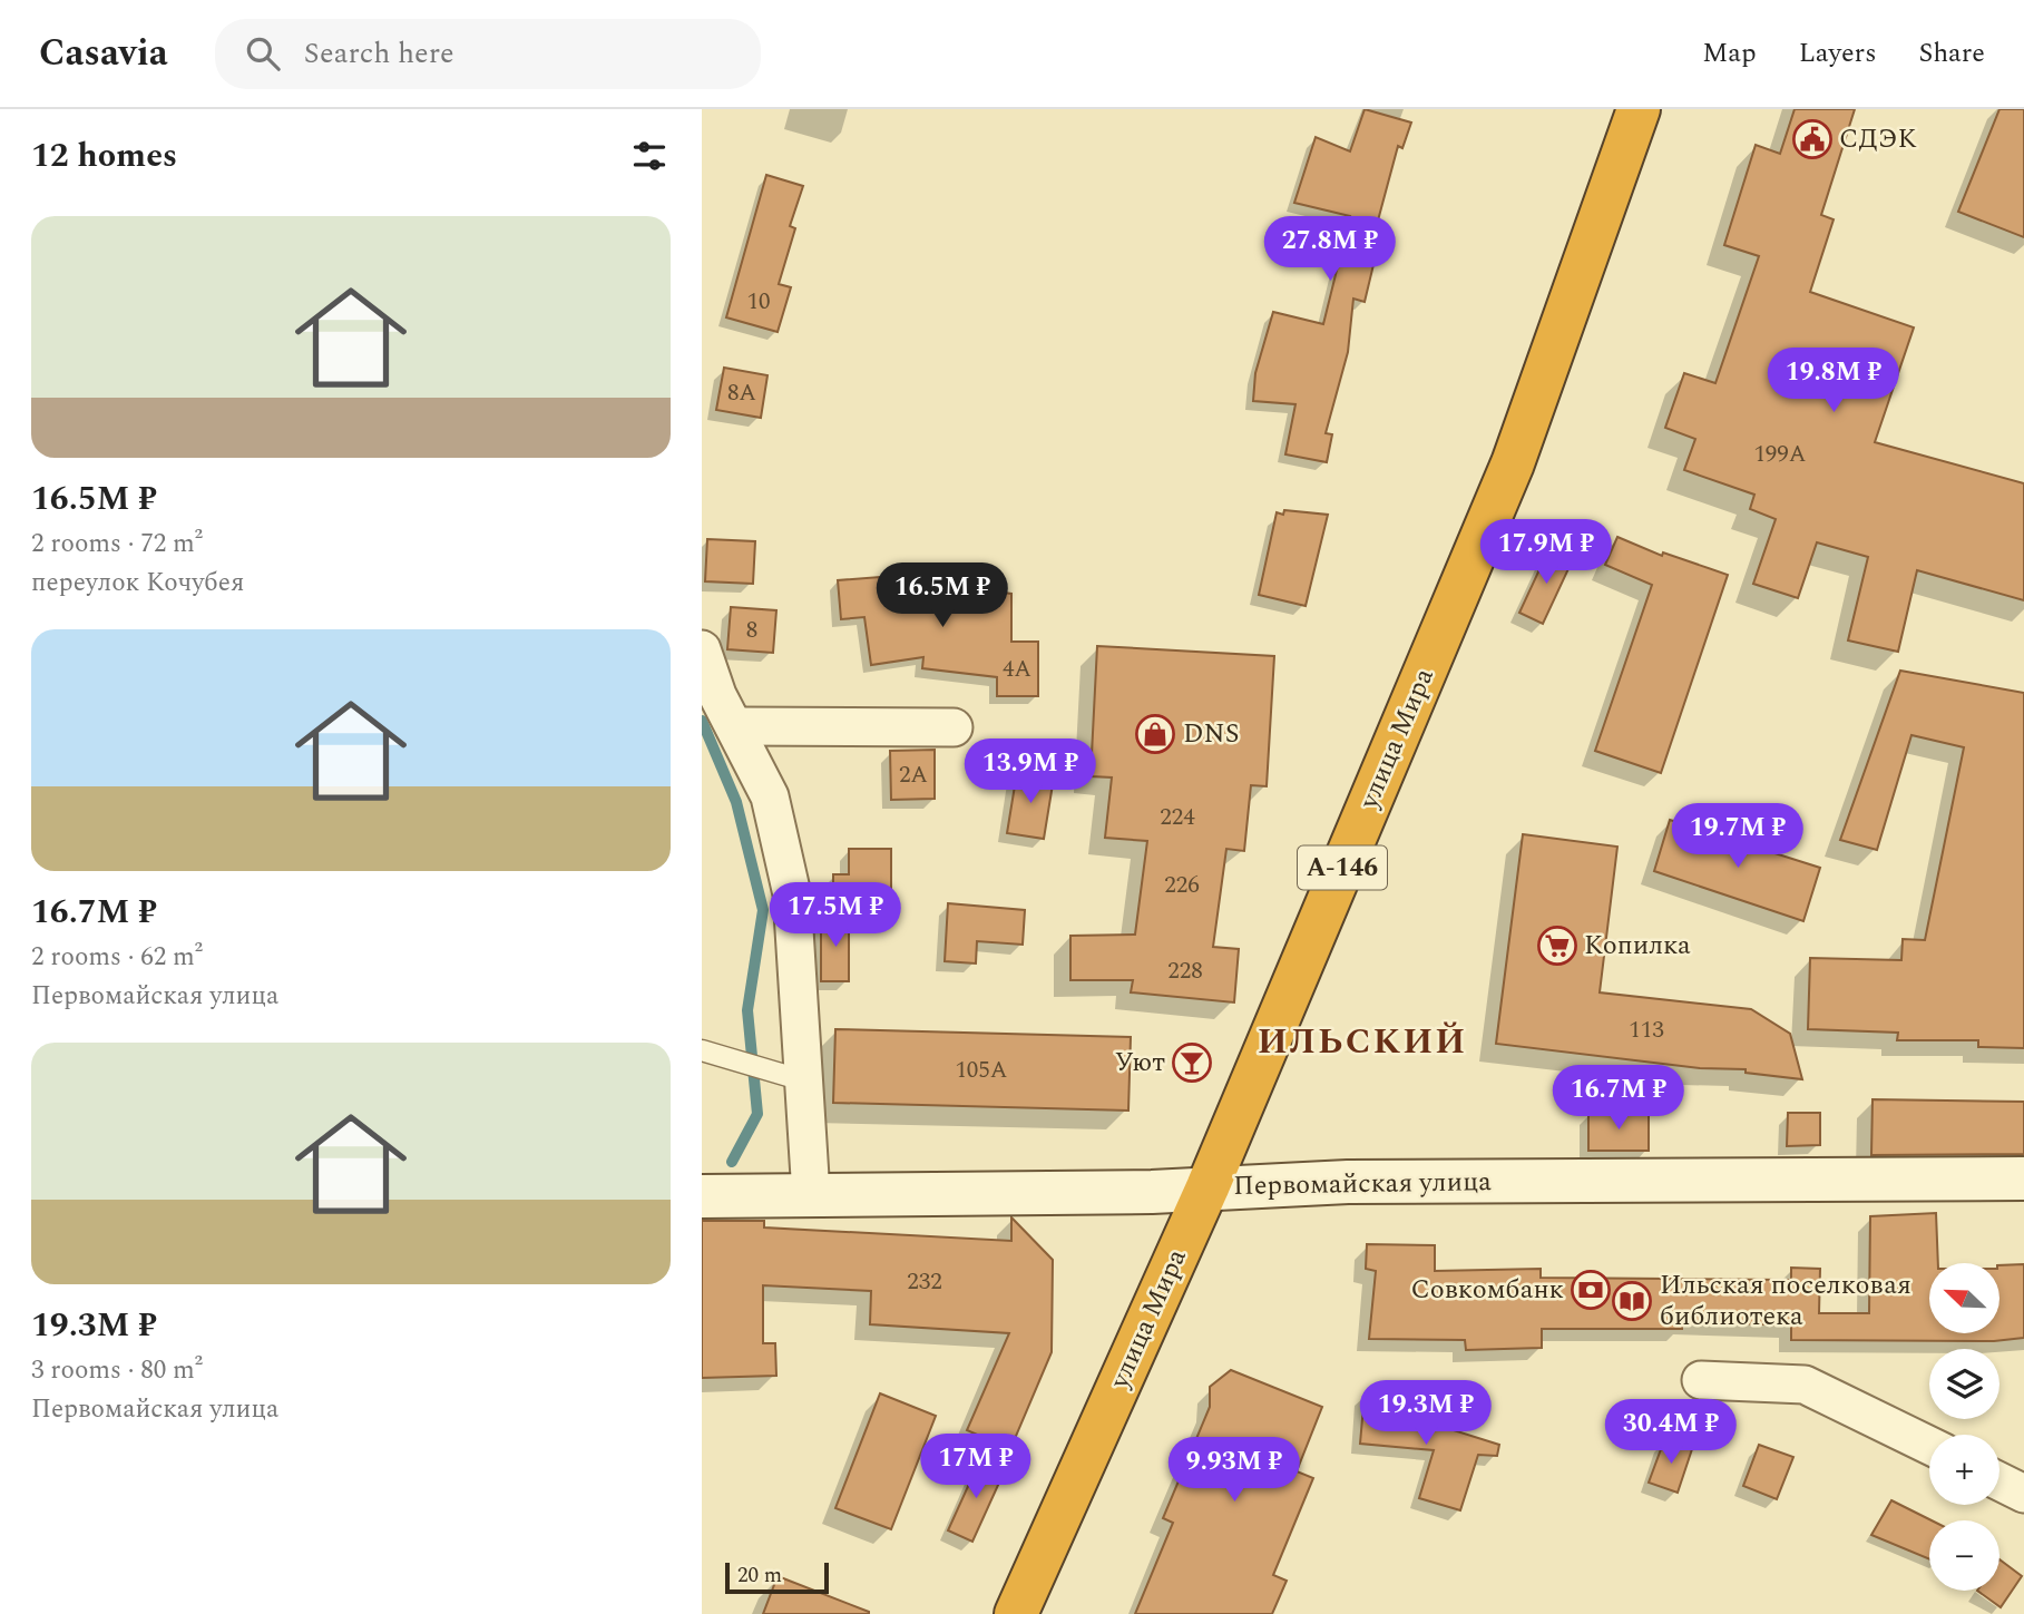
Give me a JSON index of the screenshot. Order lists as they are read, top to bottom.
{
  "streets": {
    "highway": ["улица Мира", "А-146"],
    "street": ["Первомайская улица"]
  },
  "crossings": [
    ["улица Мира", "Первомайская улица"]
  ],
  "districts": ["ИЛЬСКИЙ"],
  "places": {
    "public building": ["СДЭК"],
    "shop": ["DNS"],
    "supermarket": ["Копилка"],
    "bar": ["Уют"],
    "bank": ["Совкомбанк"],
    "library": ["Ильская поселковая библиотека"]
  },
  "house_numbers": [
    "10",
    "8А",
    "199А",
    "8",
    "4А",
    "2А",
    "224",
    "226",
    "228",
    "113",
    "105А",
    "232"
  ],
  "scale_bar": "20 m",
  "north": "top left",
  "page": {
    "header": "Casavia",
    "search": "Search here",
    "nav": ["Map", "Layers", "Share"],
    "heading": "12 homes",
    "list": [
      {
        "name": "16.5M ₽",
        "note": "2 rooms · 72 m² · переулок Кочубея"
      },
      {
        "name": "16.7M ₽",
        "note": "2 rooms · 62 m² · Первомайская улица"
      },
      {
        "name": "19.3M ₽",
        "note": "3 rooms · 80 m² · Первомайская улица"
      }
    ],
    "price": [
      "27.8M ₽",
      "19.8M ₽",
      "17.9M ₽",
      "16.5M ₽",
      "13.9M ₽",
      "19.7M ₽",
      "17.5M ₽",
      "16.7M ₽",
      "19.3M ₽",
      "30.4M ₽",
      "17M ₽",
      "9.93M ₽"
    ],
    "map_buttons": ["+", "−"],
    "scale": "20 m"
  }
}
